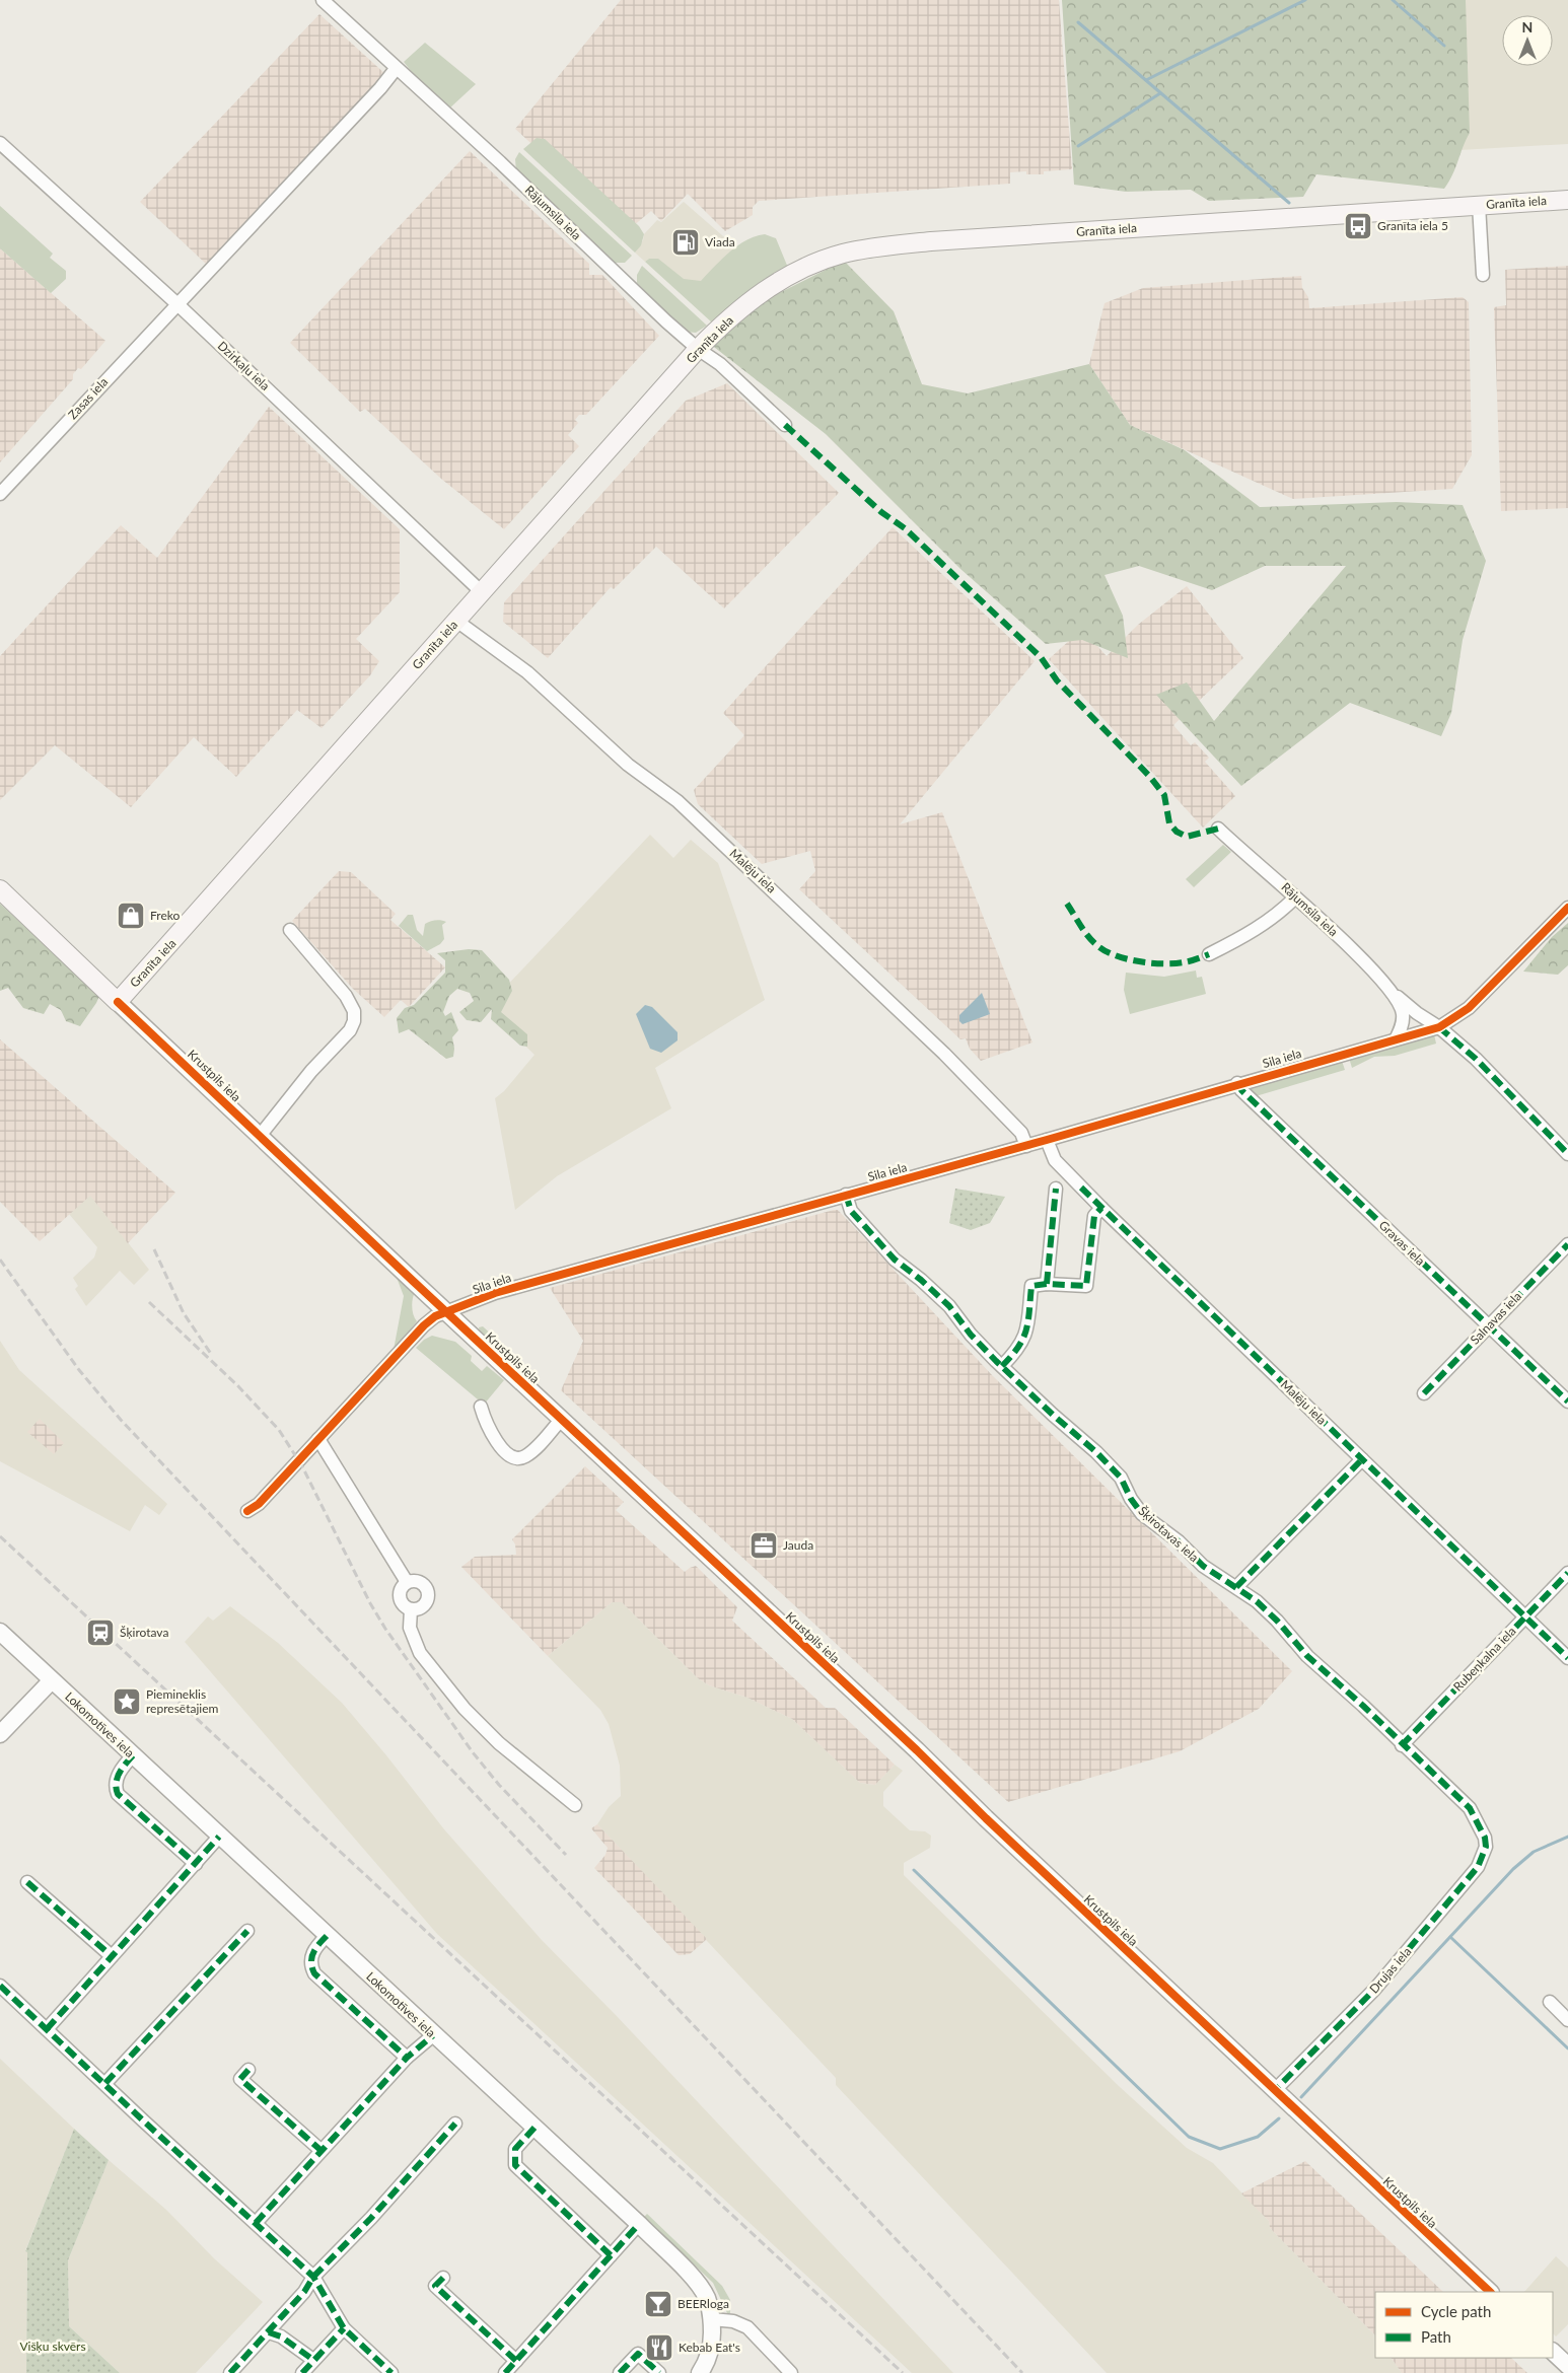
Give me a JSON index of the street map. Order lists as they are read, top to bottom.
{
  "streets": {
    "main road": ["Granīta iela", "Krustpils iela"],
    "street": [
      "Rājumsila iela",
      "Dzirkaļu iela",
      "Zasas iela",
      "Malēju iela",
      "Sila iela",
      "Gravas iela",
      "Salnavas iela",
      "Šķirotavas iela",
      "Rubeņkalna iela",
      "Lokomotīves iela",
      "Drujas iela"
    ]
  },
  "crossings": [
    ["Granīta iela", "Rājumsila iela"],
    ["Granīta iela", "Dzirkaļu iela"],
    ["Granīta iela", "Malēju iela"],
    ["Granīta iela", "Krustpils iela"],
    ["Rājumsila iela", "Zasas iela"],
    ["Rājumsila iela", "Sila iela"],
    ["Dzirkaļu iela", "Zasas iela"],
    ["Malēju iela", "Sila iela"],
    ["Malēju iela", "Rubeņkalna iela"],
    ["Sila iela", "Krustpils iela"],
    ["Sila iela", "Gravas iela"],
    ["Sila iela", "Šķirotavas iela"],
    ["Krustpils iela", "Drujas iela"],
    ["Gravas iela", "Salnavas iela"],
    ["Šķirotavas iela", "Rubeņkalna iela"],
    ["Šķirotavas iela", "Drujas iela"]
  ],
  "parks": ["Višķu skvērs"],
  "places": {
    "bus stop": ["Granīta iela 5"],
    "fuel station": ["Viada"],
    "shop": ["Freko"],
    "office": ["Jauda"],
    "station": ["Šķirotava"],
    "place": ["Piemineklis represētajiem"],
    "bar": ["BEERloga"],
    "restaurant": ["Kebab Eat's"]
  },
  "legend": ["Cycle path", "Path"],
  "north": "top"
}
